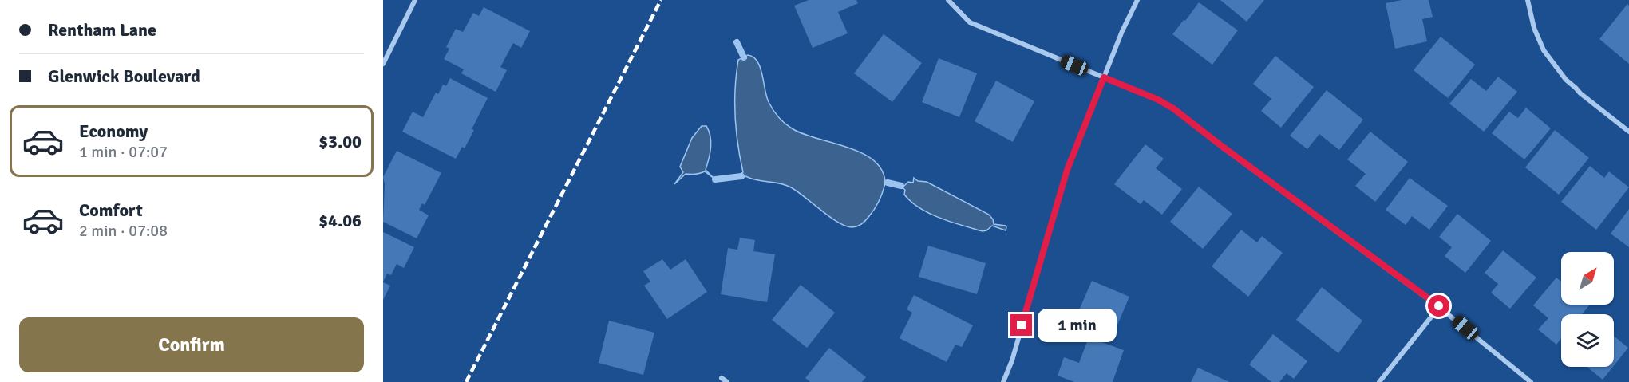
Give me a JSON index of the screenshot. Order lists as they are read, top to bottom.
{
  "north": "top right",
  "page": {
    "banner": ["Rentham Lane", "Glenwick Boulevard"],
    "list": [
      {
        "name": "Economy",
        "note": "1 min · 07:07",
        "value": "$3.00"
      },
      {
        "name": "Comfort",
        "note": "2 min · 07:08",
        "value": "$4.06"
      }
    ],
    "buttons": "Confirm",
    "bubble": "1 min"
  }
}
